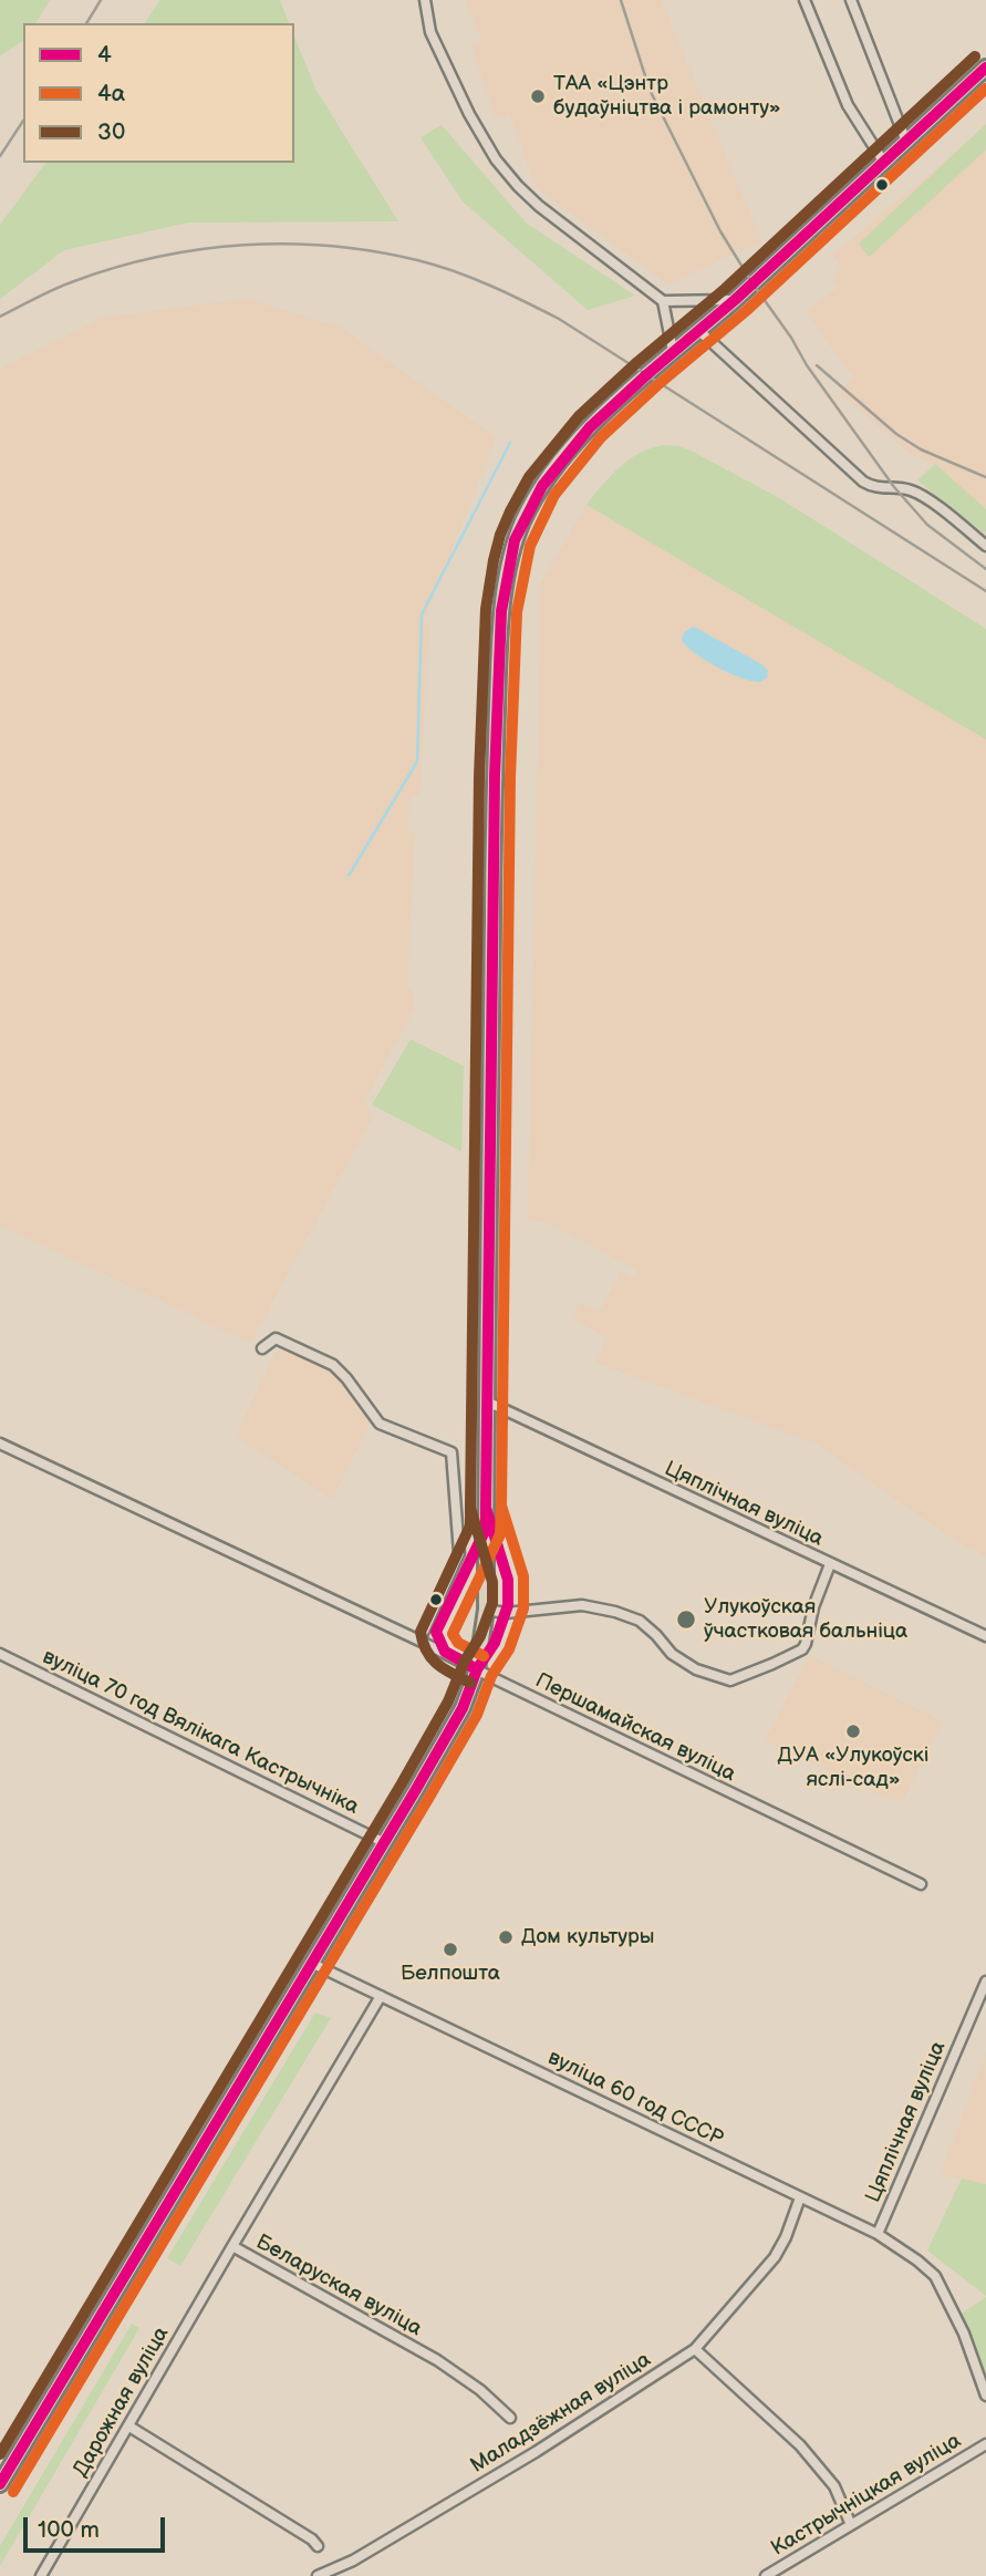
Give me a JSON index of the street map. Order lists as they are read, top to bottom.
{
  "streets": {
    "street": [
      "Цяплічная вуліца",
      "Першамайская вуліца",
      "вуліца 70 год Вялікага Кастрычніка",
      "вуліца 60 год СССР",
      "Беларуская вуліца",
      "Дарожная вуліца",
      "Маладзёжная вуліца",
      "Кастрычніцкая вуліца"
    ]
  },
  "crossings": [
    ["Цяплічная вуліца", "вуліца 60 год СССР"],
    ["вуліца 60 год СССР", "Беларуская вуліца"],
    ["вуліца 60 год СССР", "Маладзёжная вуліца"],
    ["Беларуская вуліца", "Дарожная вуліца"]
  ],
  "places": [
    "ТАА «Цэнтр будаўніцтва і рамонту»",
    "Улукоўская ўчастковая бальніца",
    "ДУА «Улукоўскі яслі-сад»",
    "Дом культуры",
    "Белпошта"
  ],
  "lines": ["transit line 30", "transit line 4", "transit line 4а"],
  "legend": ["4", "4а", "30"],
  "scale_bar": "100 m"
}
